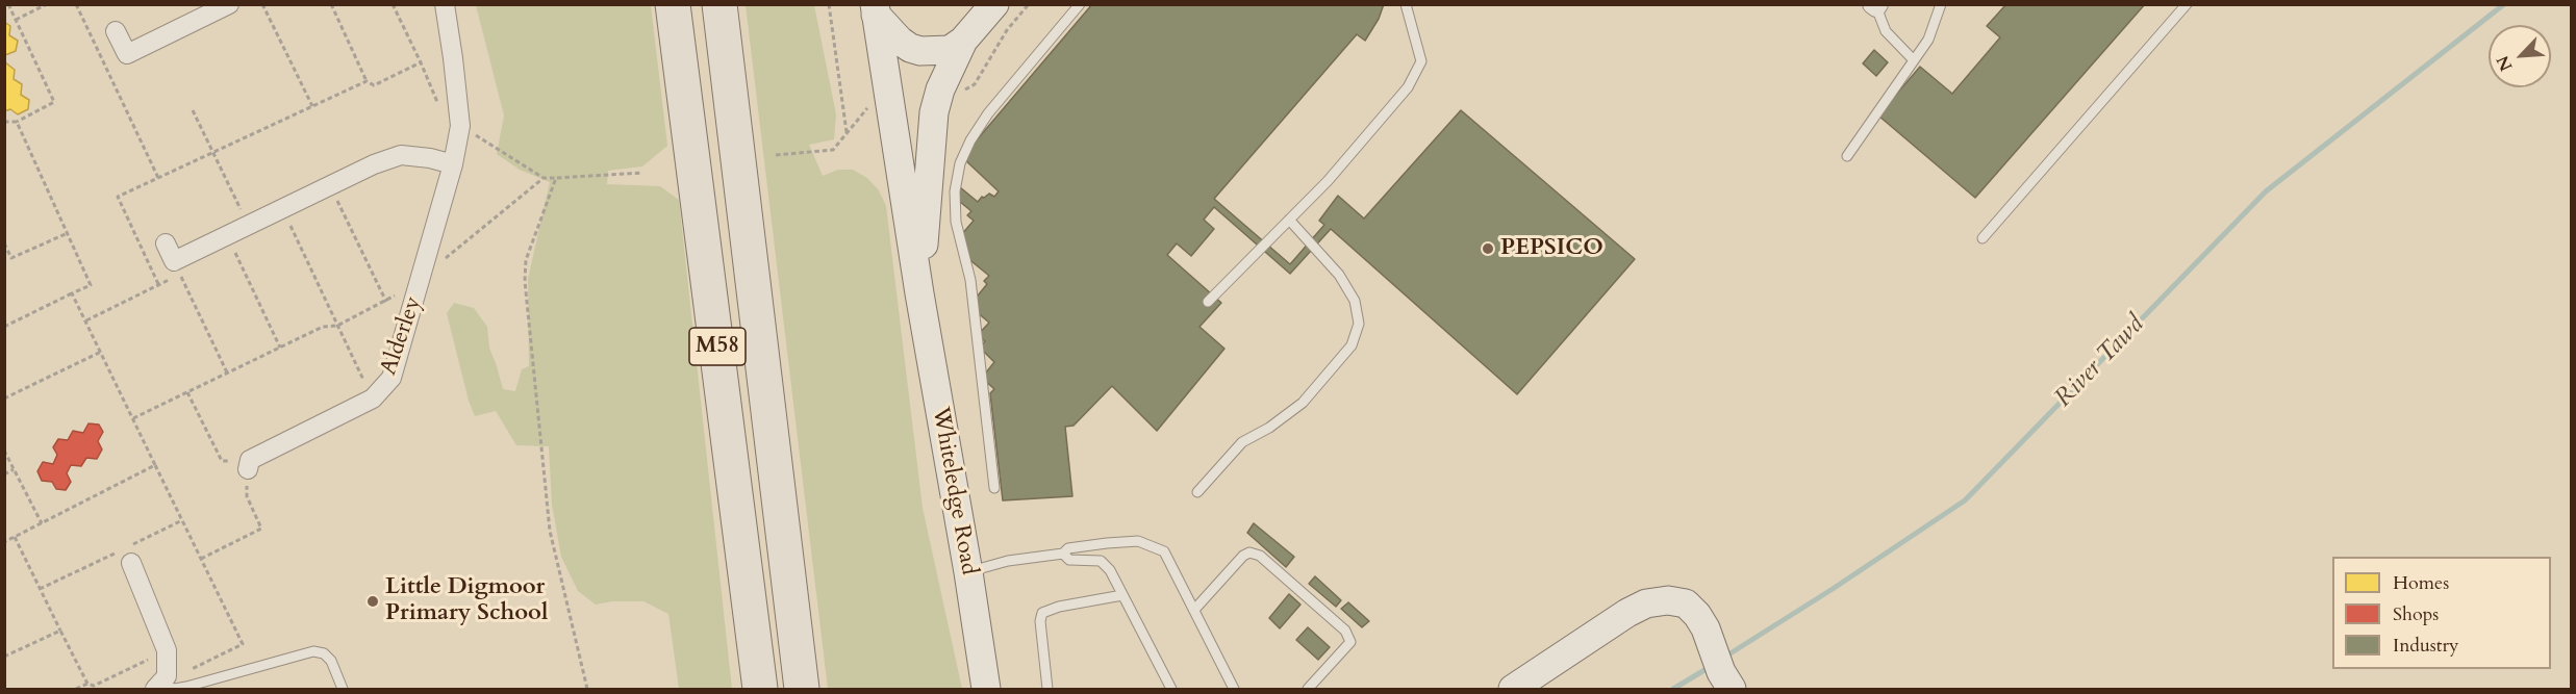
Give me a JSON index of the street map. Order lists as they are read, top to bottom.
{
  "streets": {
    "highway": ["M58"],
    "street": ["Alderley", "Whiteledge Road"]
  },
  "water": ["River Tawd"],
  "places": ["PEPSICO", "Little Digmoor Primary School"],
  "legend": ["Homes", "Shops", "Industry"],
  "north": "bottom left"
}
